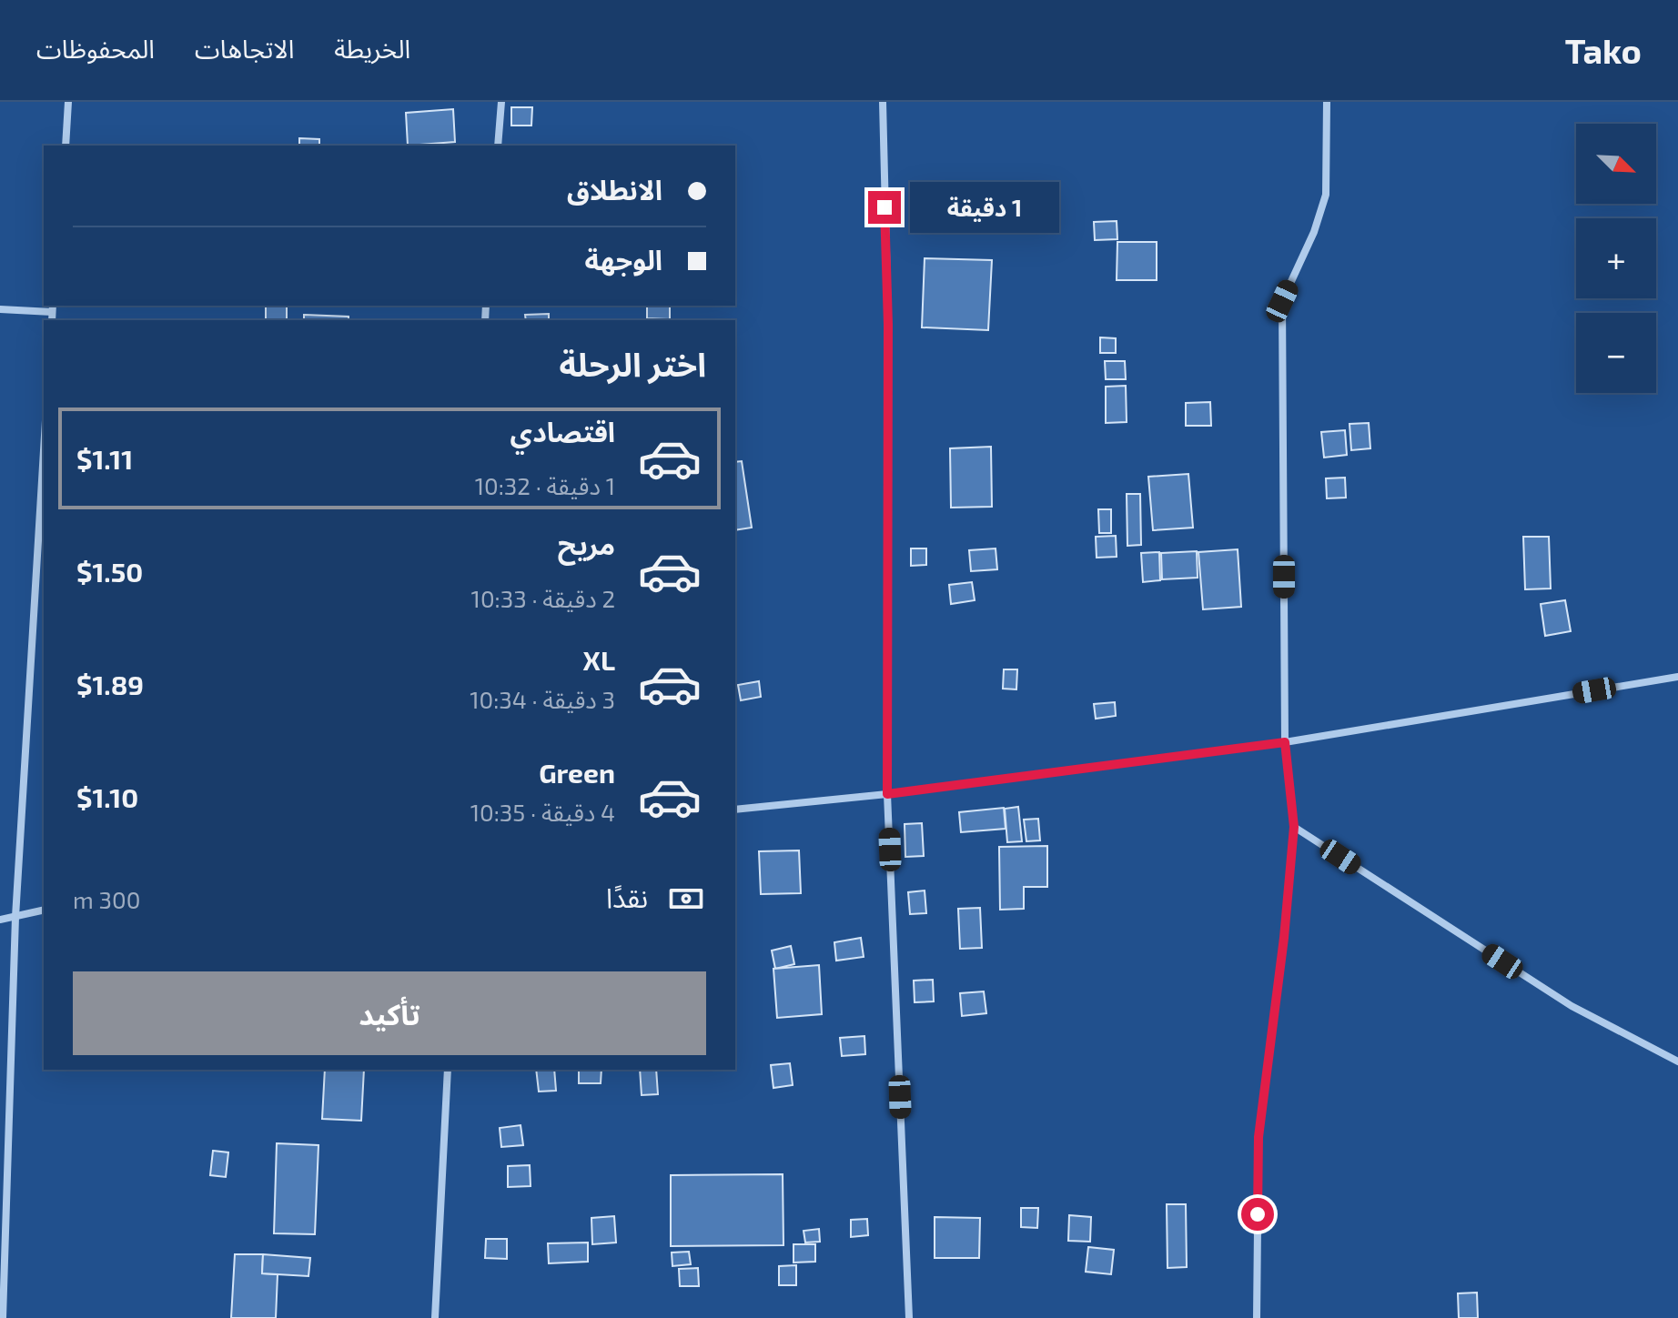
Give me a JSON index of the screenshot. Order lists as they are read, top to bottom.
{
  "north": "bottom right",
  "page": {
    "header": "Tako",
    "nav": ["الخريطة", "الاتجاهات", "المحفوظات"],
    "map_buttons": ["+", "−"],
    "banner": ["الانطلاق", "الوجهة"],
    "bubble": "1 دقيقة",
    "heading": "اختر الرحلة",
    "list": [
      {
        "name": "اقتصادي",
        "note": "1 دقيقة · 10:32",
        "value": "$1.11"
      },
      {
        "name": "مريح",
        "note": "2 دقيقة · 10:33",
        "value": "$1.50"
      },
      {
        "name": "XL",
        "note": "3 دقيقة · 10:34",
        "value": "$1.89"
      },
      {
        "name": "Green",
        "note": "4 دقيقة · 10:35",
        "value": "$1.10"
      }
    ],
    "pay": ["نقدًا", "300 m"],
    "buttons": "تأكيد"
  }
}
